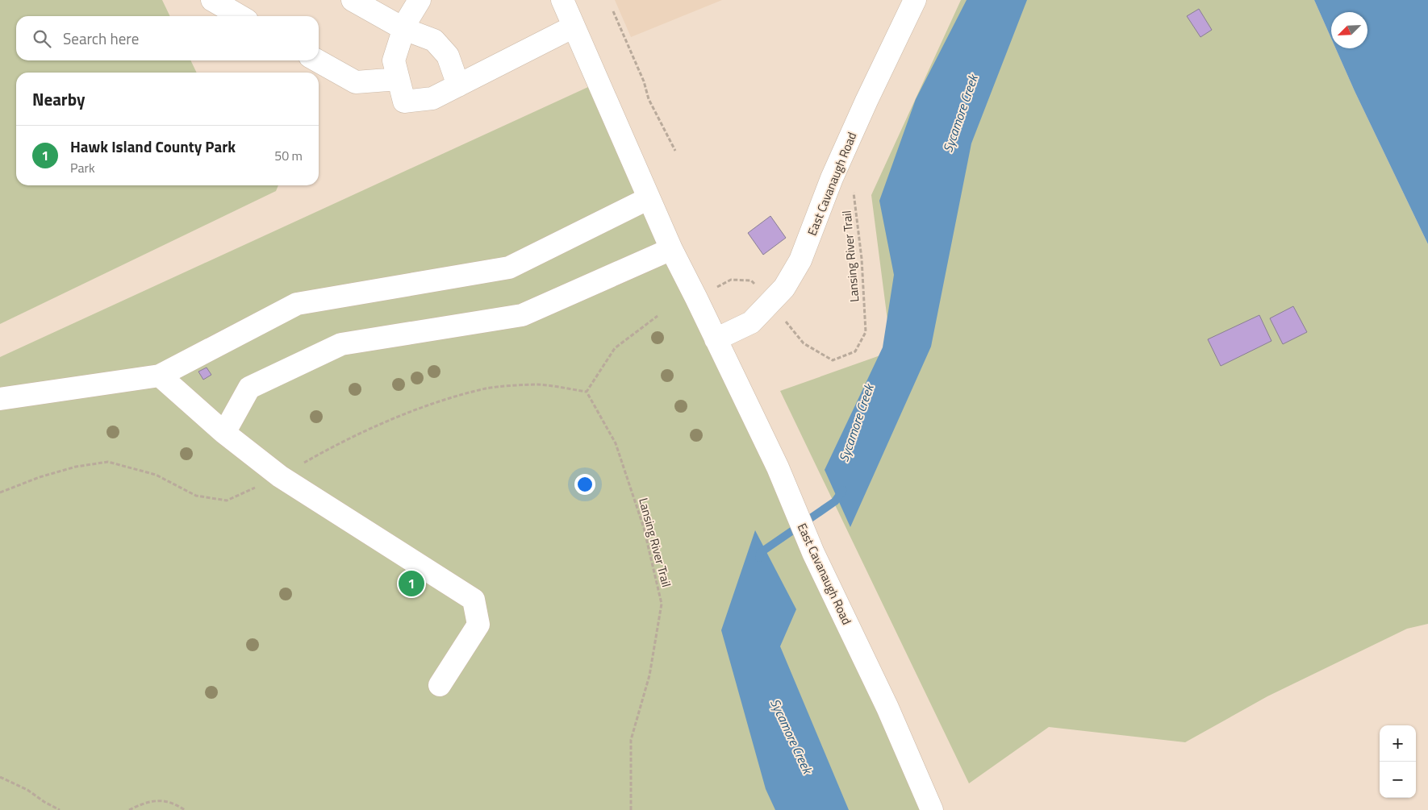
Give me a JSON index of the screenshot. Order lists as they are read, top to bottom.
{
  "streets": {
    "street": ["East Cavanaugh Road"],
    "path": ["Lansing River Trail"]
  },
  "crossings": [
    ["East Cavanaugh Road", "Lansing River Trail"]
  ],
  "water": ["Sycamore Creek"],
  "north": "bottom left",
  "page": {
    "search": "Search here",
    "heading": "Nearby",
    "list": [
      {
        "mark": "1",
        "name": "Hawk Island County Park",
        "note": "Park",
        "value": "50 m"
      }
    ],
    "pins": "1",
    "map_buttons": ["+", "−"]
  }
}
